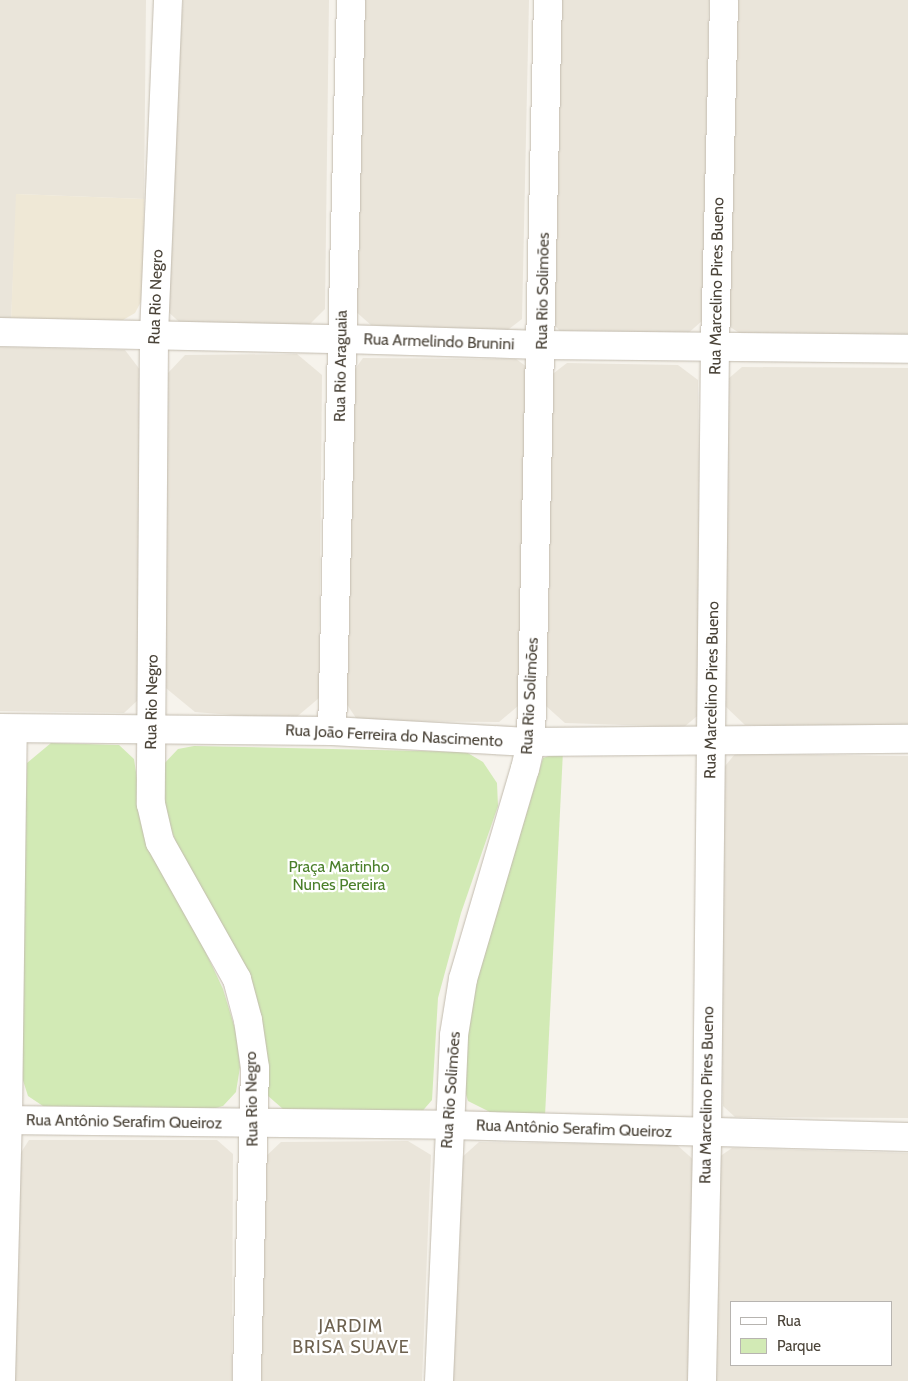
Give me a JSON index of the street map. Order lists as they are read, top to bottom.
{
  "streets": {
    "street": [
      "Rua Marcelino Pires Bueno",
      "Rua Rio Solimões",
      "Rua Rio Negro",
      "Rua Armelindo Brunini",
      "Rua Rio Araguaia",
      "Rua João Ferreira do Nascimento",
      "Rua Antônio Serafim Queiroz"
    ]
  },
  "crossings": [
    ["Rua Marcelino Pires Bueno", "Rua Armelindo Brunini"],
    ["Rua Marcelino Pires Bueno", "Rua João Ferreira do Nascimento"],
    ["Rua Marcelino Pires Bueno", "Rua Antônio Serafim Queiroz"],
    ["Rua Rio Solimões", "Rua Armelindo Brunini"],
    ["Rua Rio Solimões", "Rua João Ferreira do Nascimento"],
    ["Rua Rio Solimões", "Rua Antônio Serafim Queiroz"],
    ["Rua Rio Negro", "Rua Armelindo Brunini"],
    ["Rua Rio Negro", "Rua João Ferreira do Nascimento"],
    ["Rua Rio Negro", "Rua Antônio Serafim Queiroz"],
    ["Rua Armelindo Brunini", "Rua Rio Araguaia"],
    ["Rua Rio Araguaia", "Rua João Ferreira do Nascimento"]
  ],
  "districts": ["JARDIM BRISA SUAVE"],
  "parks": ["Praça Martinho Nunes Pereira"],
  "legend": ["Rua", "Parque"]
}
